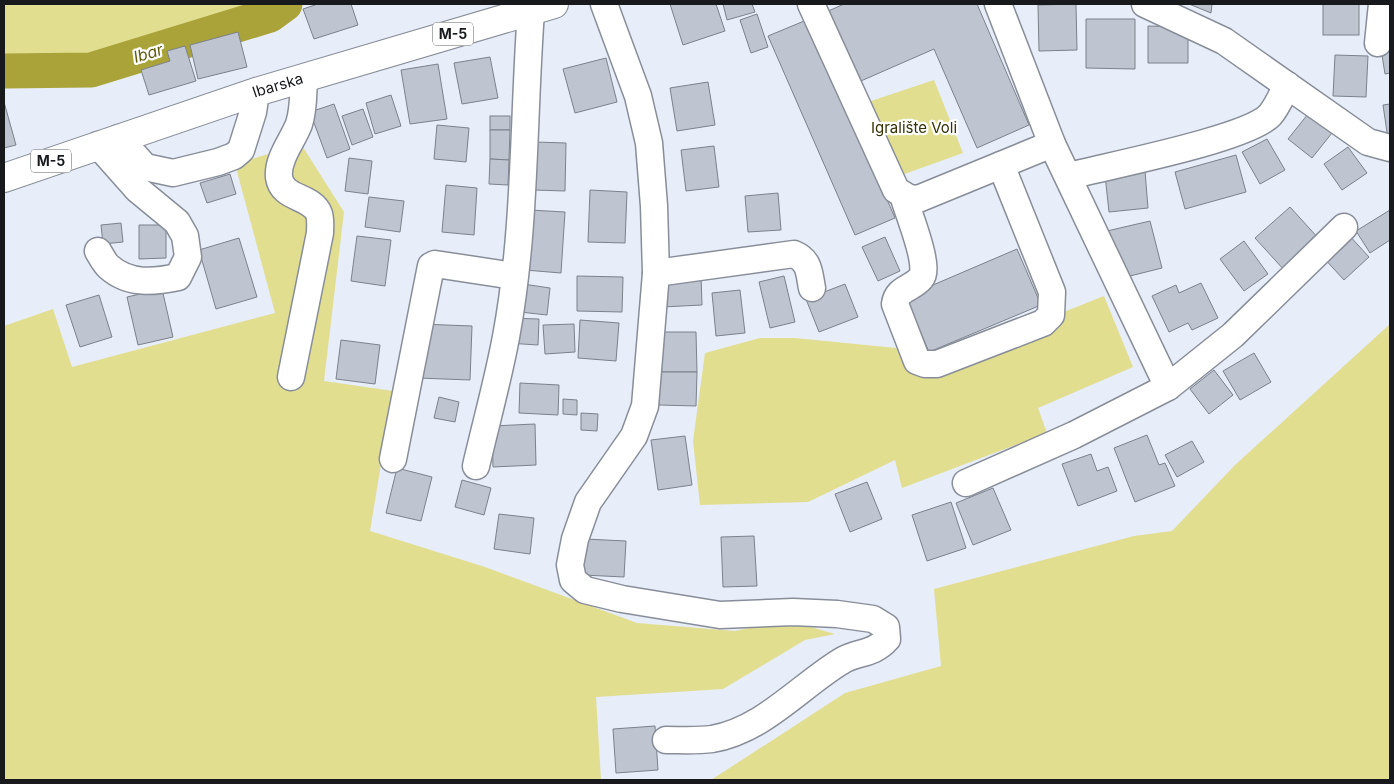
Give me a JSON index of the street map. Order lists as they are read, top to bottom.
{
  "streets": {
    "main road": ["M-5", "Ibarska"]
  },
  "water": ["Ibar"],
  "parks": ["Igralište Voli"]
}
